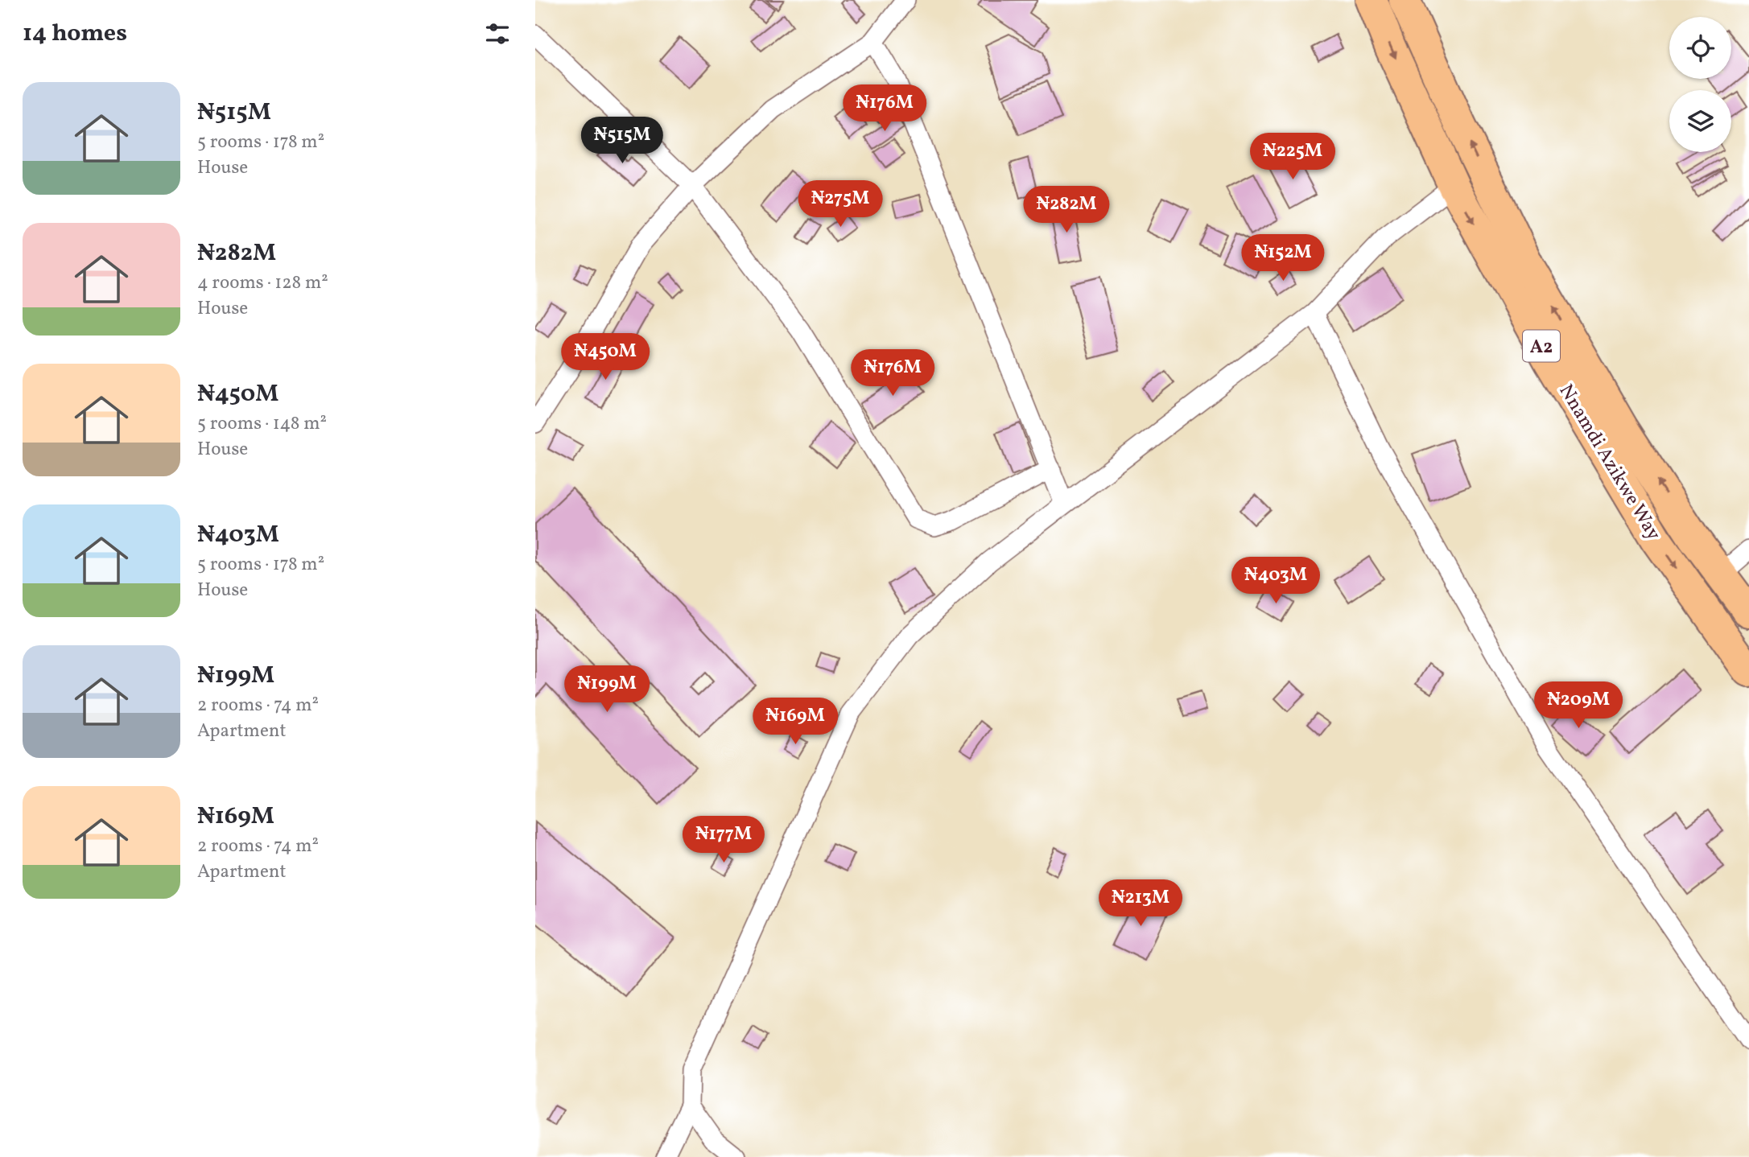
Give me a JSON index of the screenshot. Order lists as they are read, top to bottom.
{
  "streets": {
    "highway": ["A2", "Nnamdi Azikwe Way"]
  },
  "page": {
    "heading": "14 homes",
    "list": [
      {
        "name": "₦515M",
        "note": "5 rooms · 178 m² · House"
      },
      {
        "name": "₦282M",
        "note": "4 rooms · 128 m² · House"
      },
      {
        "name": "₦450M",
        "note": "5 rooms · 148 m² · House"
      },
      {
        "name": "₦403M",
        "note": "5 rooms · 178 m² · House"
      },
      {
        "name": "₦199M",
        "note": "2 rooms · 74 m² · Apartment"
      },
      {
        "name": "₦169M",
        "note": "2 rooms · 74 m² · Apartment"
      }
    ],
    "price": [
      "₦176M",
      "₦515M",
      "₦225M",
      "₦275M",
      "₦282M",
      "₦152M",
      "₦450M",
      "₦176M",
      "₦403M",
      "₦199M",
      "₦209M",
      "₦169M",
      "₦177M",
      "₦213M"
    ]
  }
}
